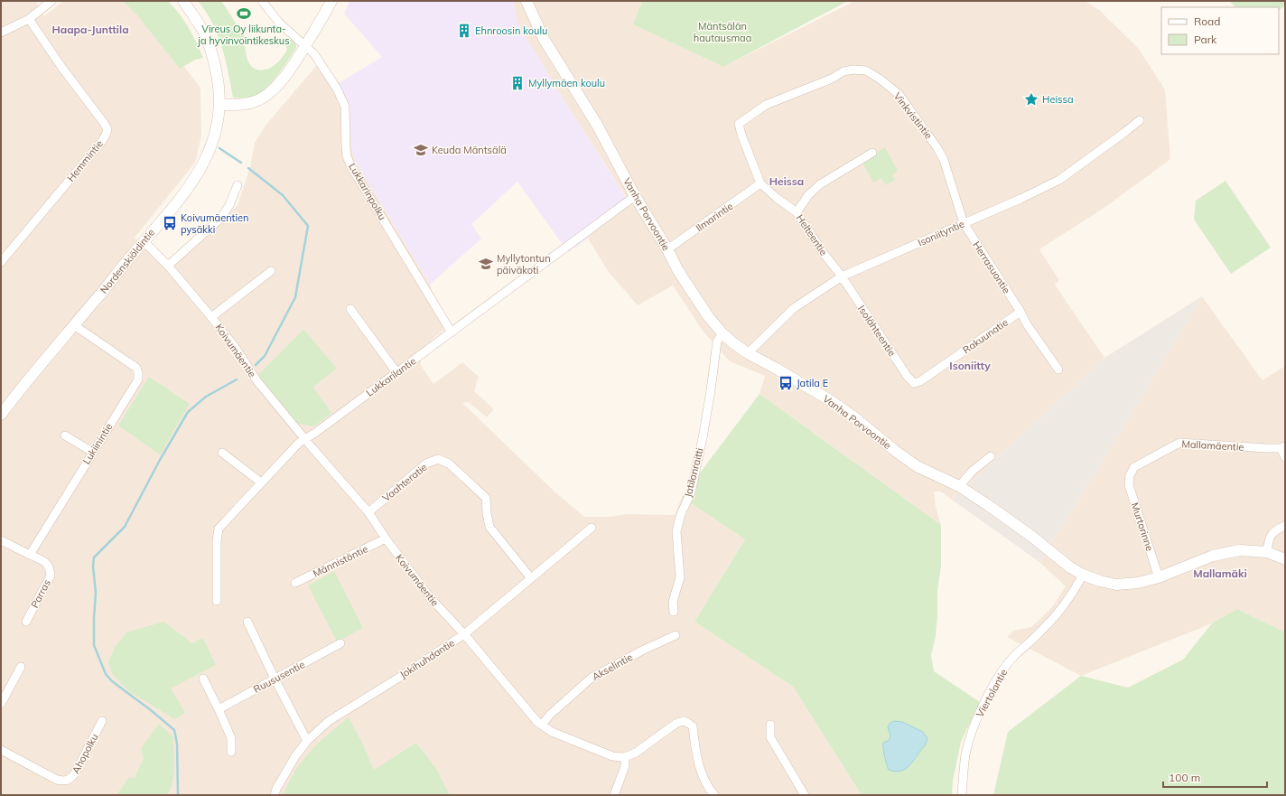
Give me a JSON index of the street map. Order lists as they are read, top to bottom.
{
  "streets": {
    "main road": ["Vanha Porvoontie", "Nordenskiöldintie"],
    "street": [
      "Vinkvistintie",
      "Hemmintie",
      "Lukkarinpolku",
      "Ilmarintie",
      "Isoniityntie",
      "Helteentie",
      "Herrasuontie",
      "Isolähteentie",
      "Rakuunatie",
      "Koivumäentie",
      "Lukkarilantie",
      "Lukiinintie",
      "Mallamäentie",
      "Jatilanraitti",
      "Vaahteratie",
      "Murtorinne",
      "Männistöntie",
      "Parras",
      "Jokihuhdantie",
      "Akselintie",
      "Ruususentie",
      "Viertolantie",
      "Ahopolku"
    ]
  },
  "crossings": [
    ["Vinkvistintie", "Isoniityntie"],
    ["Vinkvistintie", "Helteentie"],
    ["Vinkvistintie", "Herrasuontie"],
    ["Lukkarinpolku", "Lukkarilantie"],
    ["Vanha Porvoontie", "Ilmarintie"],
    ["Vanha Porvoontie", "Isoniityntie"],
    ["Vanha Porvoontie", "Lukkarilantie"],
    ["Vanha Porvoontie", "Jatilanraitti"],
    ["Vanha Porvoontie", "Murtorinne"],
    ["Vanha Porvoontie", "Viertolantie"],
    ["Ilmarintie", "Helteentie"],
    ["Isoniityntie", "Helteentie"],
    ["Isoniityntie", "Herrasuontie"],
    ["Isoniityntie", "Isolähteentie"],
    ["Helteentie", "Isolähteentie"],
    ["Nordenskiöldintie", "Koivumäentie"],
    ["Nordenskiöldintie", "Lukiinintie"],
    ["Herrasuontie", "Rakuunatie"],
    ["Isolähteentie", "Rakuunatie"],
    ["Koivumäentie", "Lukkarilantie"],
    ["Koivumäentie", "Vaahteratie"],
    ["Koivumäentie", "Männistöntie"],
    ["Koivumäentie", "Jokihuhdantie"],
    ["Koivumäentie", "Akselintie"],
    ["Lukiinintie", "Parras"],
    ["Mallamäentie", "Murtorinne"],
    ["Vaahteratie", "Jokihuhdantie"]
  ],
  "districts": [
    "Haapa-Junttila",
    "Heissa",
    "Isoniitty",
    "Mallamäki"
  ],
  "parks": ["Mäntsälän hautausmaa"],
  "places": {
    "sports": ["Vireus Oy liikunta- ja hyvinvointikeskus"],
    "building": ["Ehnroosin koulu", "Myllymäen koulu"],
    "place": ["Heissa"],
    "school or university": ["Keuda Mäntsälä", "Myllytontun päiväkoti"],
    "bus stop": ["Koivumäentien pysäkki", "Jatila E"]
  },
  "legend": ["Road", "Park"],
  "scale_bar": "100 m"
}
